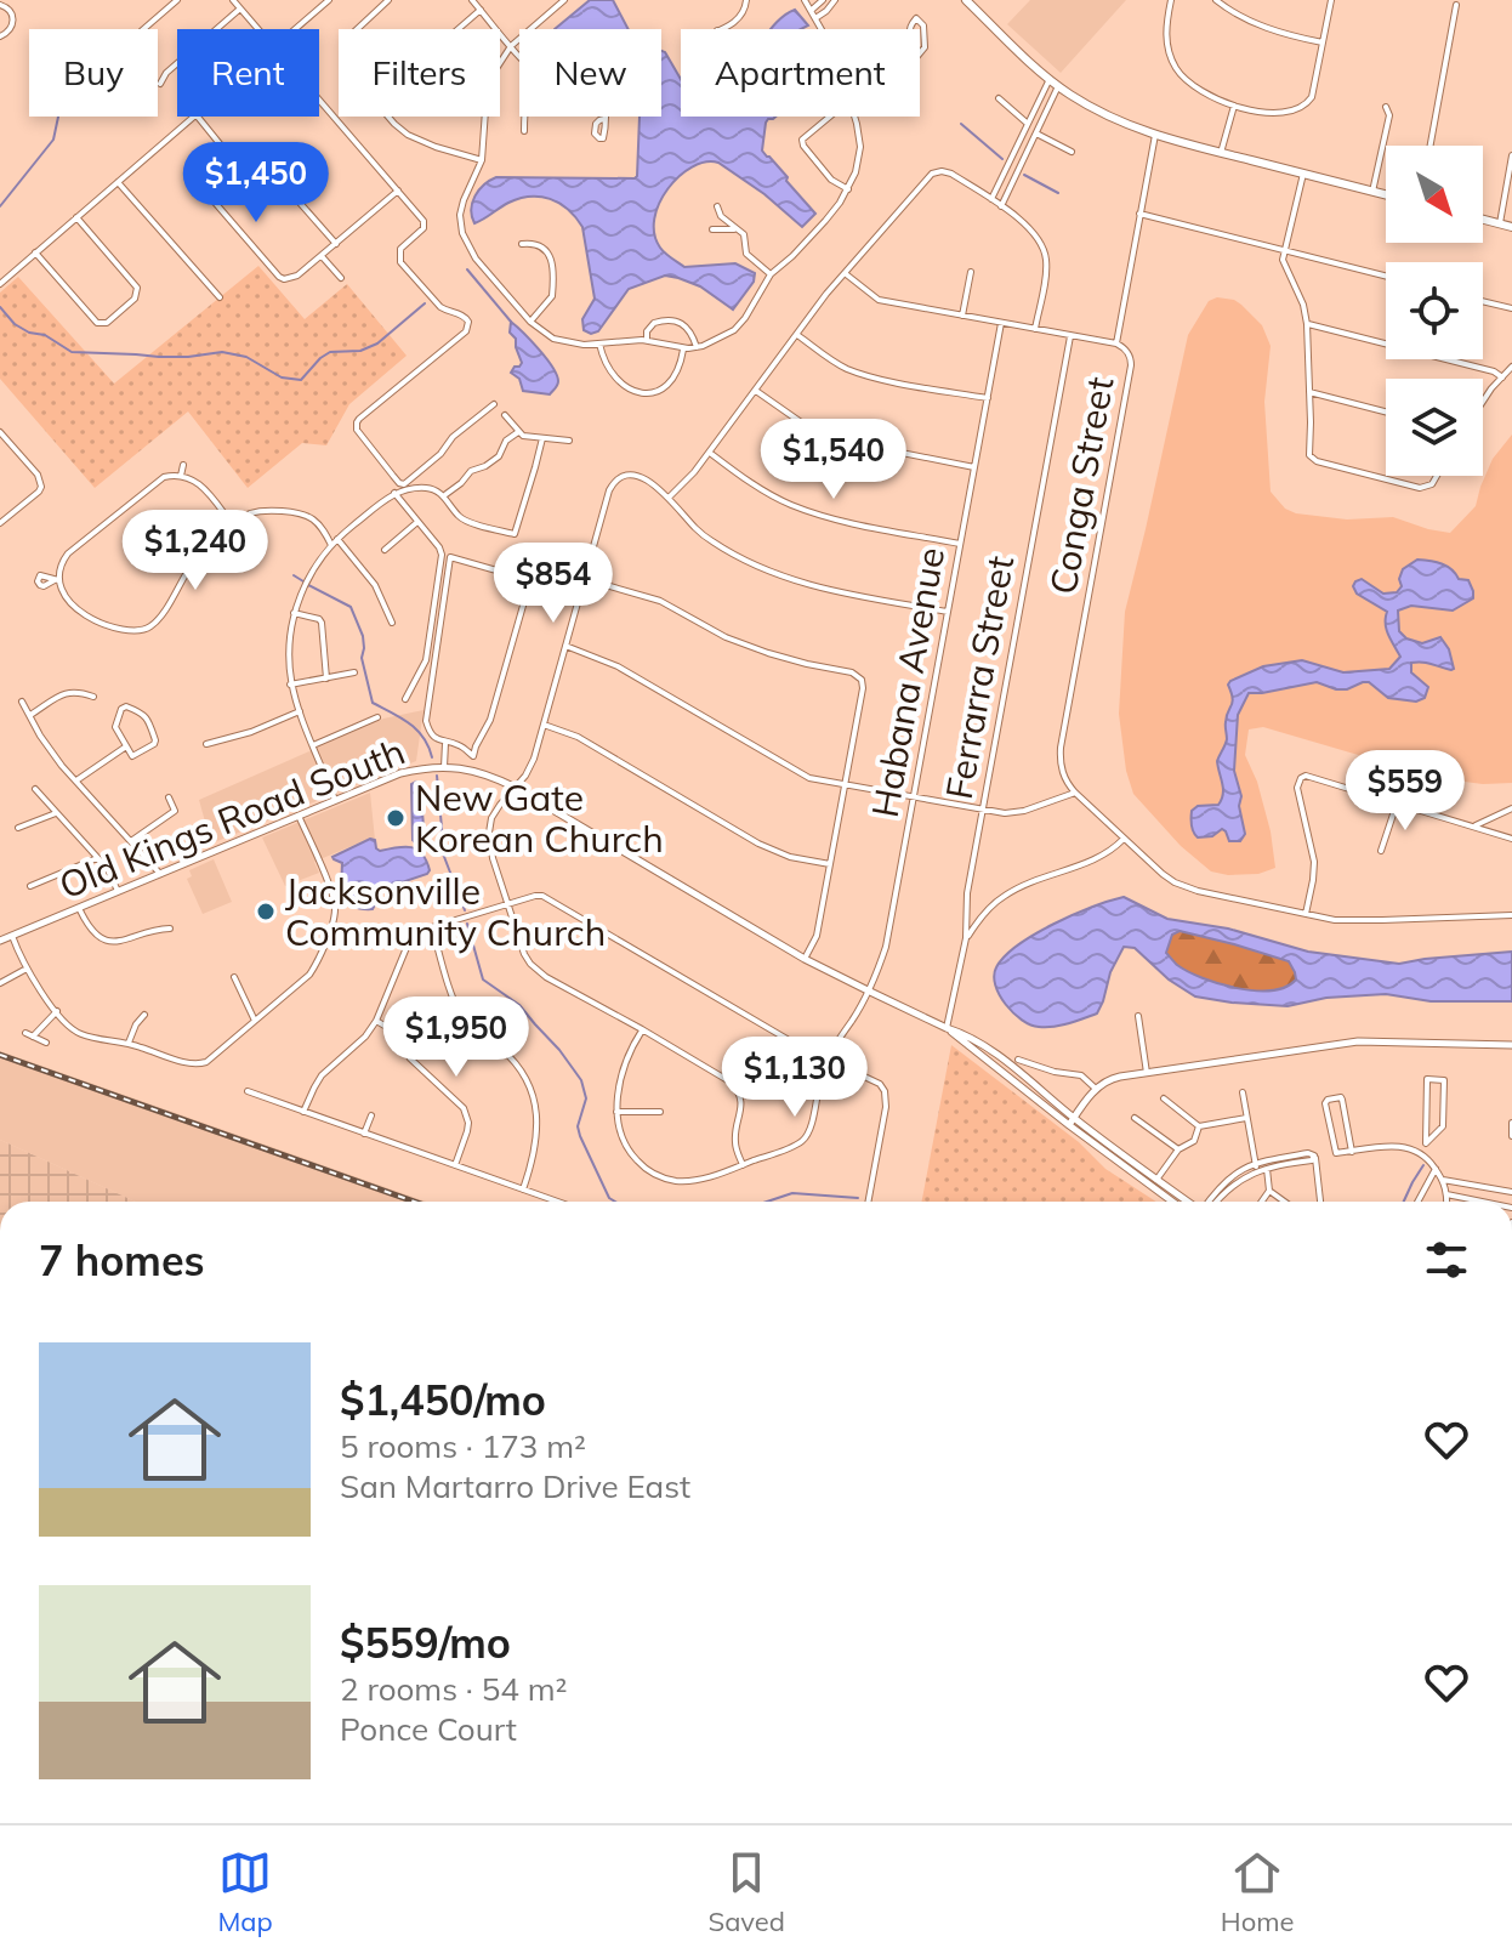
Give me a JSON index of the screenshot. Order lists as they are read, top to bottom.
{
  "streets": {
    "street": [
      "Conga Street",
      "Ferrarra Street",
      "Habana Avenue",
      "Old Kings Road South"
    ]
  },
  "crossings": [
    ["Ferrarra Street", "Old Kings Road South"],
    ["Habana Avenue", "Old Kings Road South"]
  ],
  "places": ["New Gate Korean Church", "Jacksonville Community Church"],
  "north": "bottom right",
  "page": {
    "chip": [
      "Buy",
      "Rent",
      "Filters",
      "New",
      "Apartment"
    ],
    "price": [
      "$1,450",
      "$1,540",
      "$1,240",
      "$854",
      "$559",
      "$1,950",
      "$1,130"
    ],
    "heading": "7 homes",
    "list": [
      {
        "name": "$1,450/mo",
        "note": "5 rooms · 173 m² · San Martarro Drive East"
      },
      {
        "name": "$559/mo",
        "note": "2 rooms · 54 m² · Ponce Court"
      }
    ],
    "tabs": ["Map", "Saved", "Home"]
  }
}
